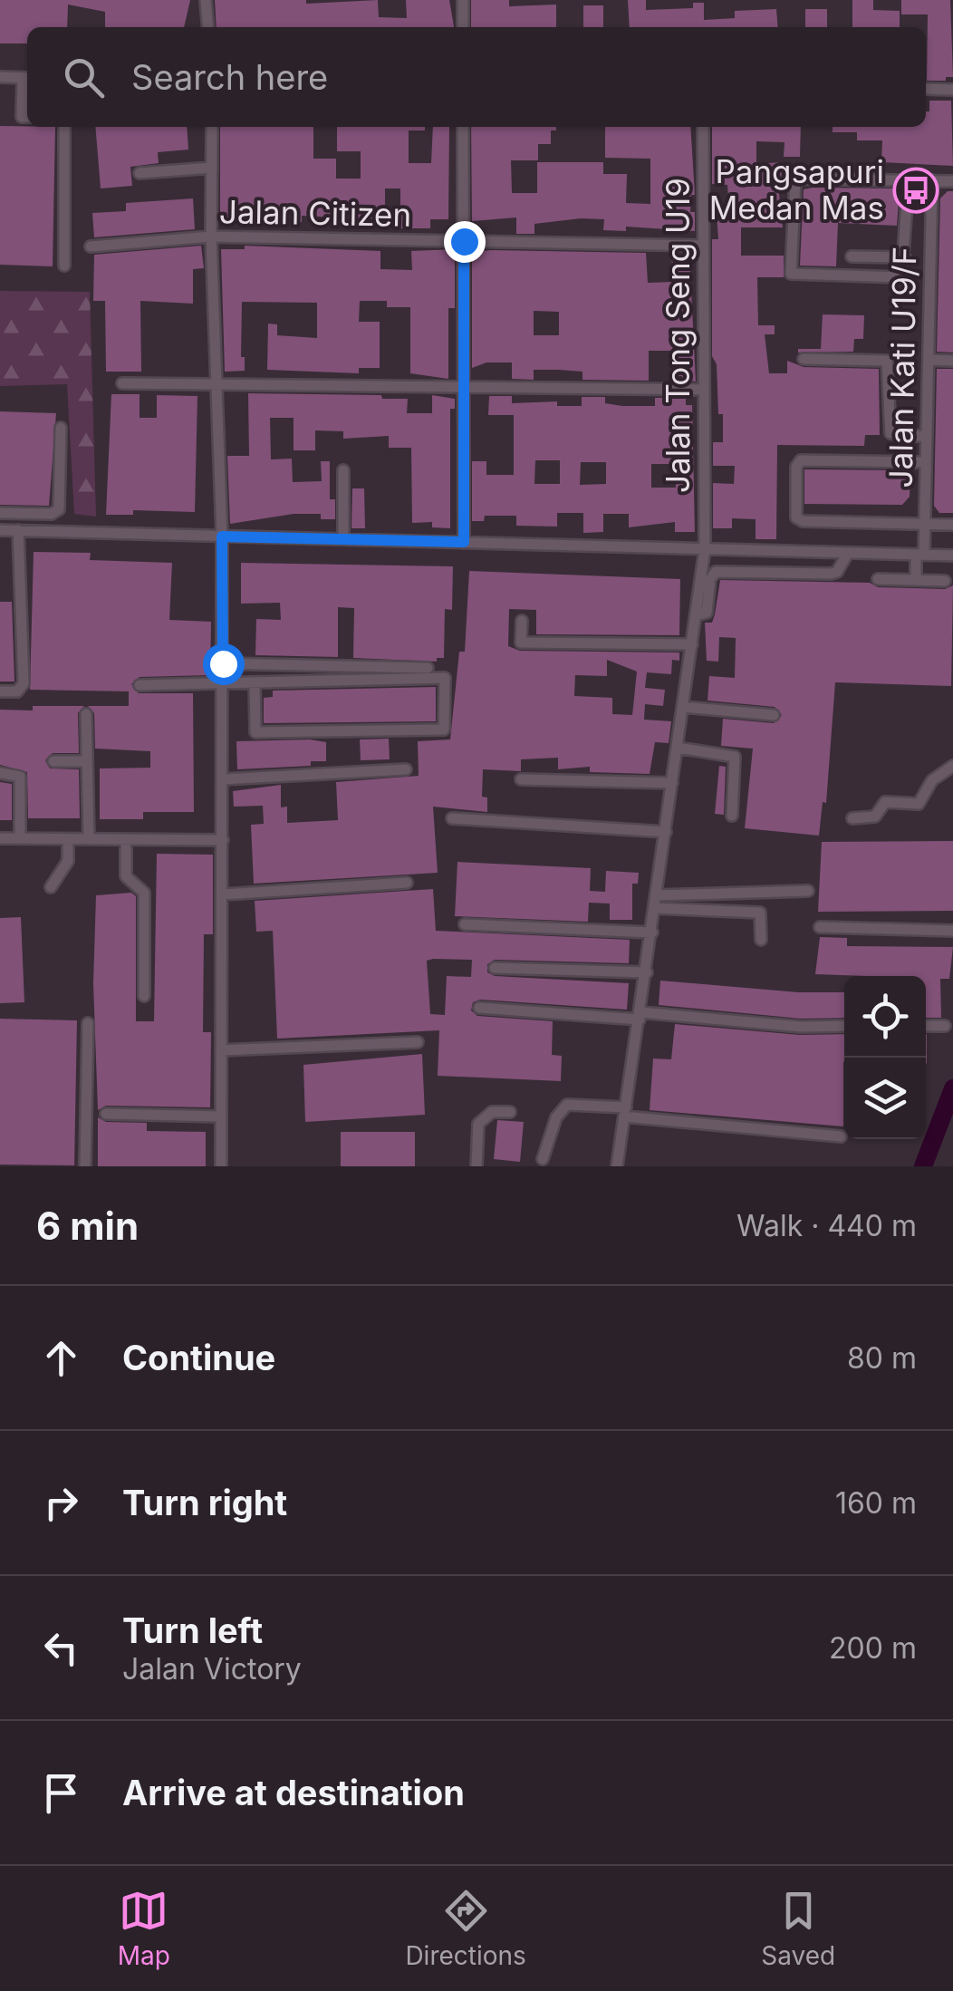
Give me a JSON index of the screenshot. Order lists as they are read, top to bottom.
{
  "streets": {
    "street": ["Jalan Citizen", "Jalan Tong Seng U19", "Jalan Kati U19/F"]
  },
  "crossings": [
    ["Jalan Citizen", "Jalan Tong Seng U19"]
  ],
  "places": {
    "bus stop": ["Pangsapuri Medan Mas"]
  },
  "page": {
    "search": "Search here",
    "heading": ["6 min", "Walk · 440 m"],
    "list": [
      ["Continue", "80 m"],
      ["Turn right", "160 m"],
      ["Turn left", "Jalan Victory", "200 m"],
      "Arrive at destination"
    ],
    "nav": ["Map", "Directions", "Saved"]
  }
}
